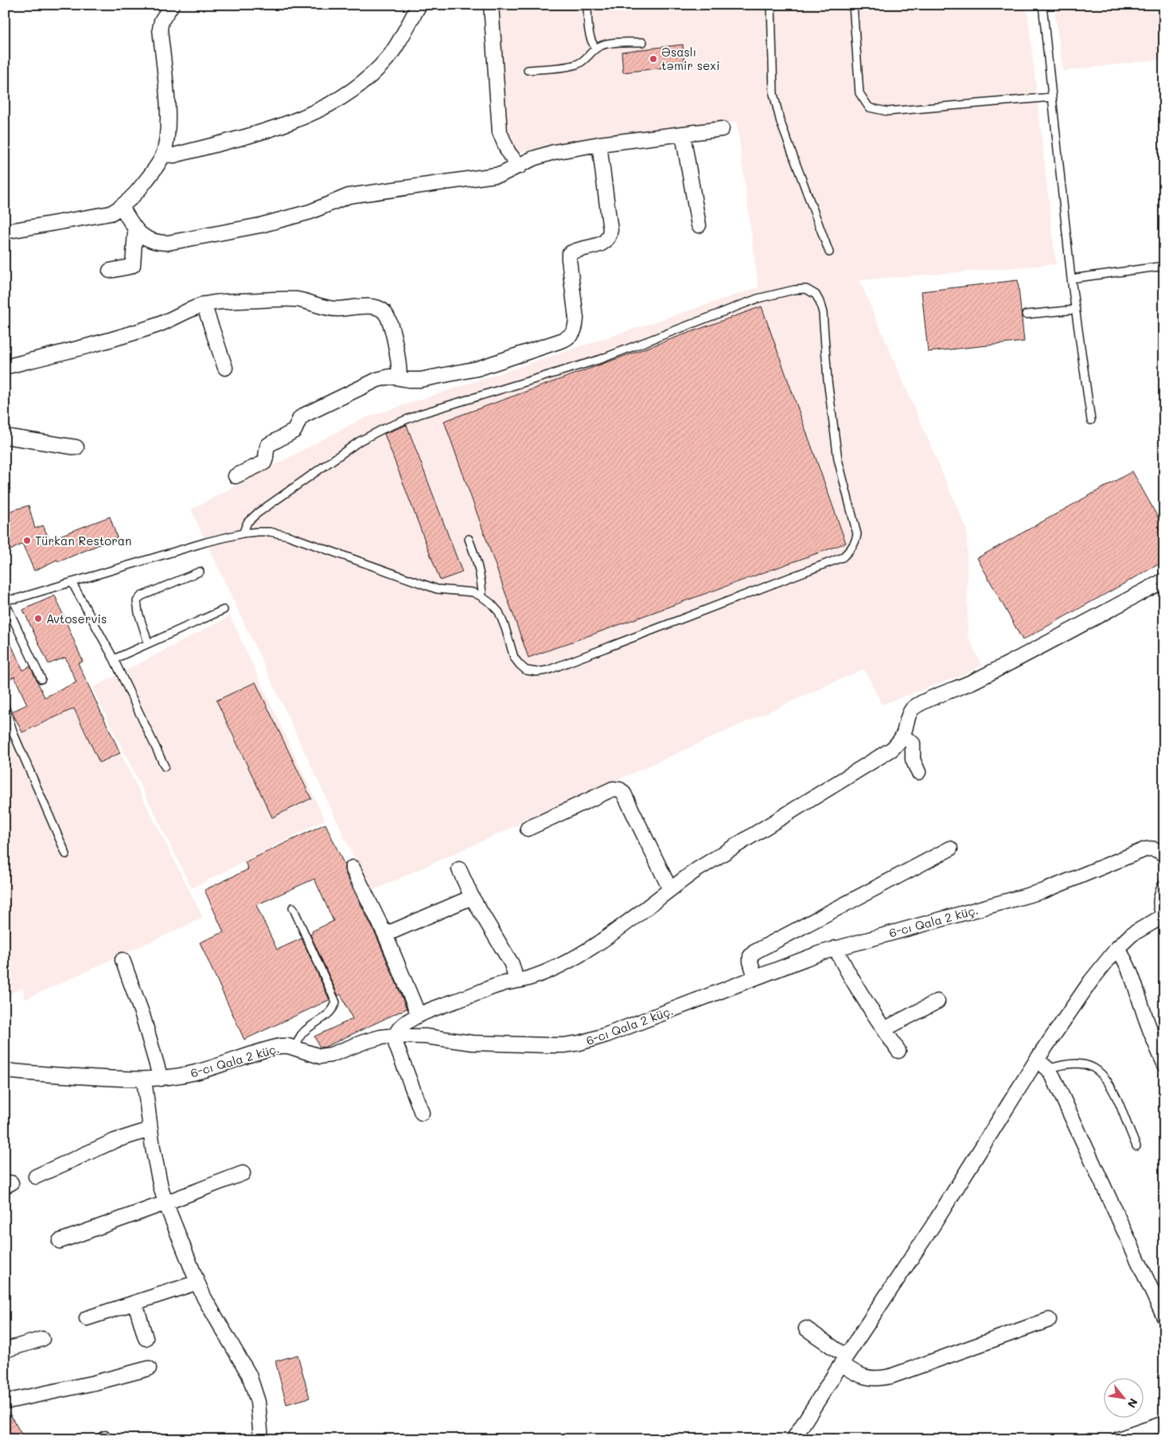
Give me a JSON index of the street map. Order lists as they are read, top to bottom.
{
  "streets": {
    "street": ["6-cı Qala 2 küç."]
  },
  "places": ["Əsaslı təmir sexi", "Türkan Restoran", "Avtoservis"],
  "north": "bottom right"
}
